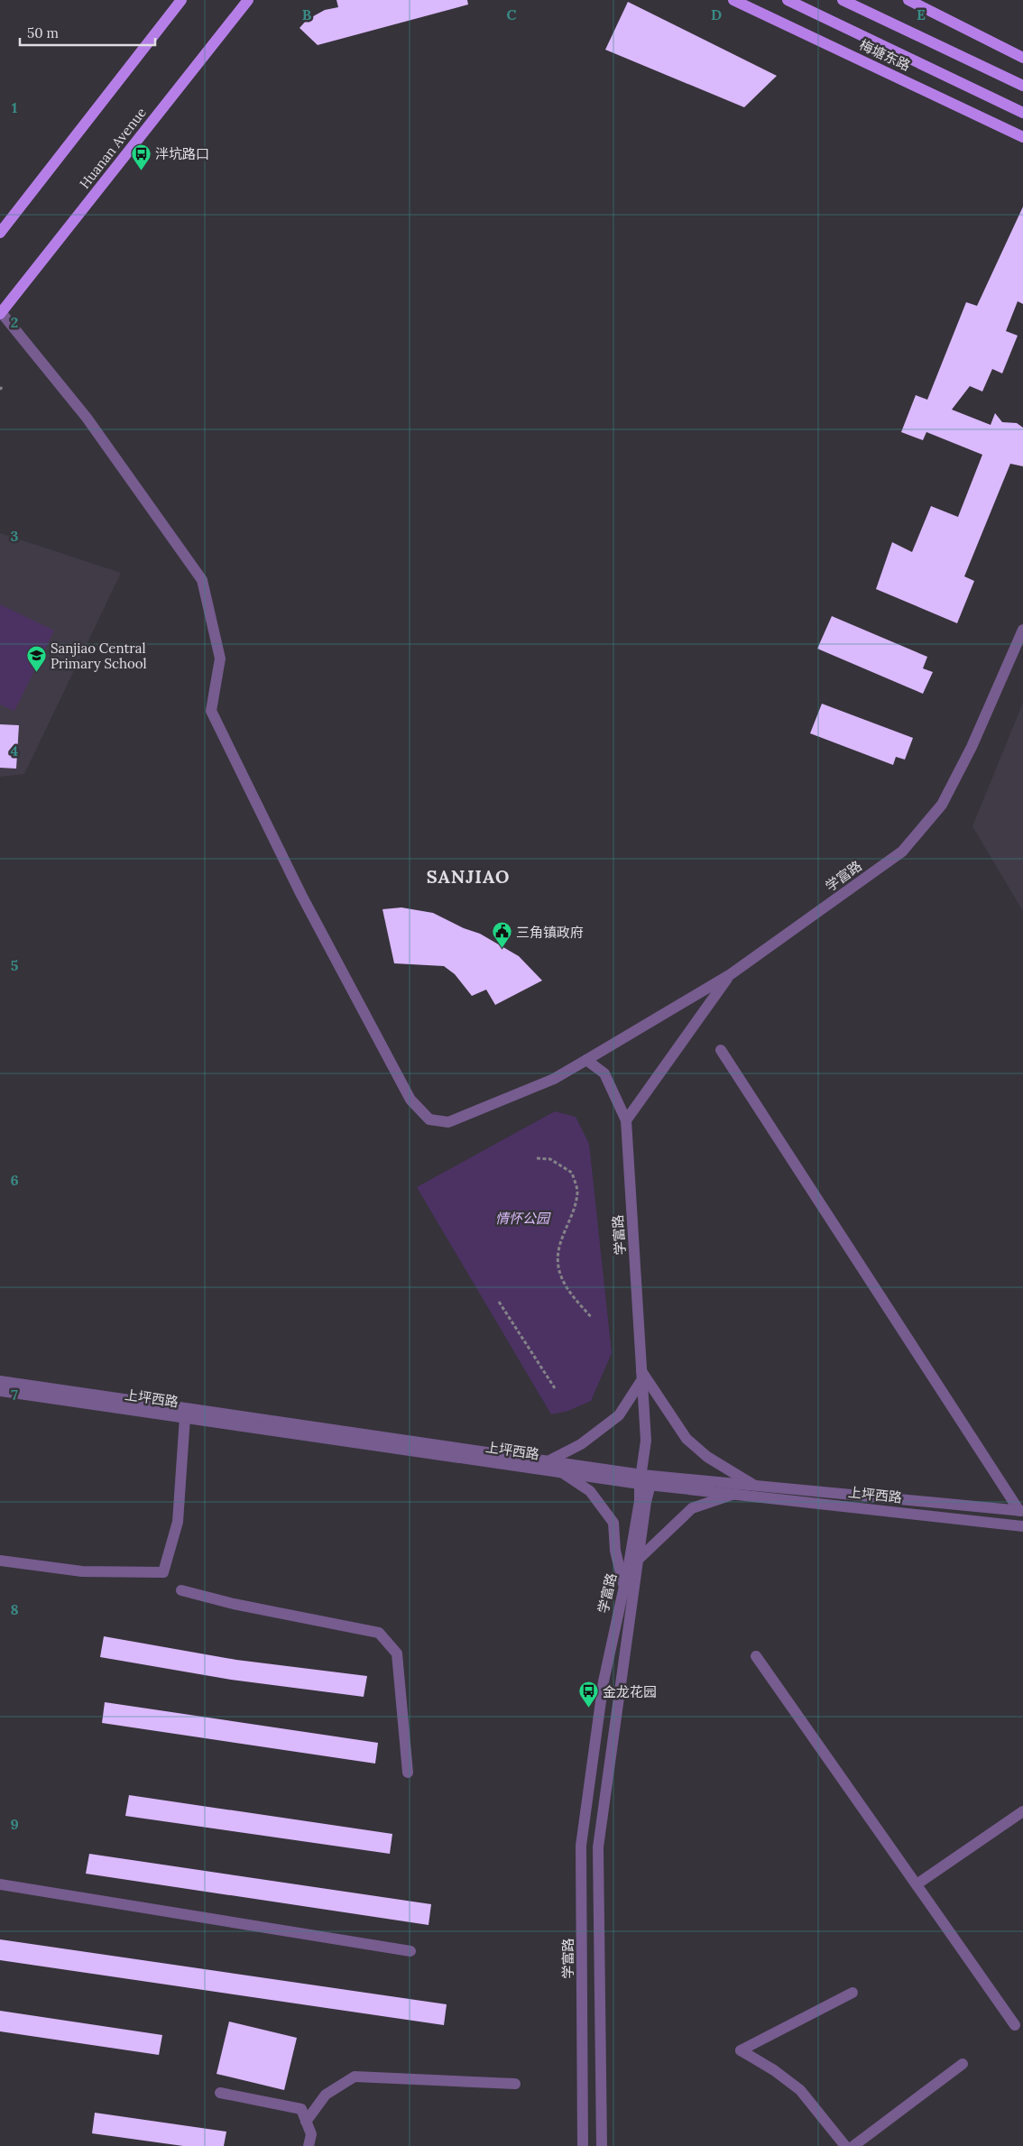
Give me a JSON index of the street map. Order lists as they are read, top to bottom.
{
  "streets": {
    "main road": ["梅塘东路", "Huanan Avenue"],
    "street": ["学富路", "上坪西路"]
  },
  "crossings": [
    ["Huanan Avenue", "学富路"],
    ["学富路", "上坪西路"]
  ],
  "districts": ["SANJIAO"],
  "parks": ["情怀公园"],
  "places": {
    "bus stop": ["泮坑路口", "金龙花园"],
    "school or university": ["Sanjiao Central Primary School"],
    "public building": ["三角镇政府"]
  },
  "scale_bar": "50 m",
  "grid": {
    "columns": [
      "B",
      "C",
      "D",
      "E"
    ],
    "rows": [
      "1",
      "2",
      "3",
      "4",
      "5",
      "6",
      "7",
      "8",
      "9"
    ]
  }
}
